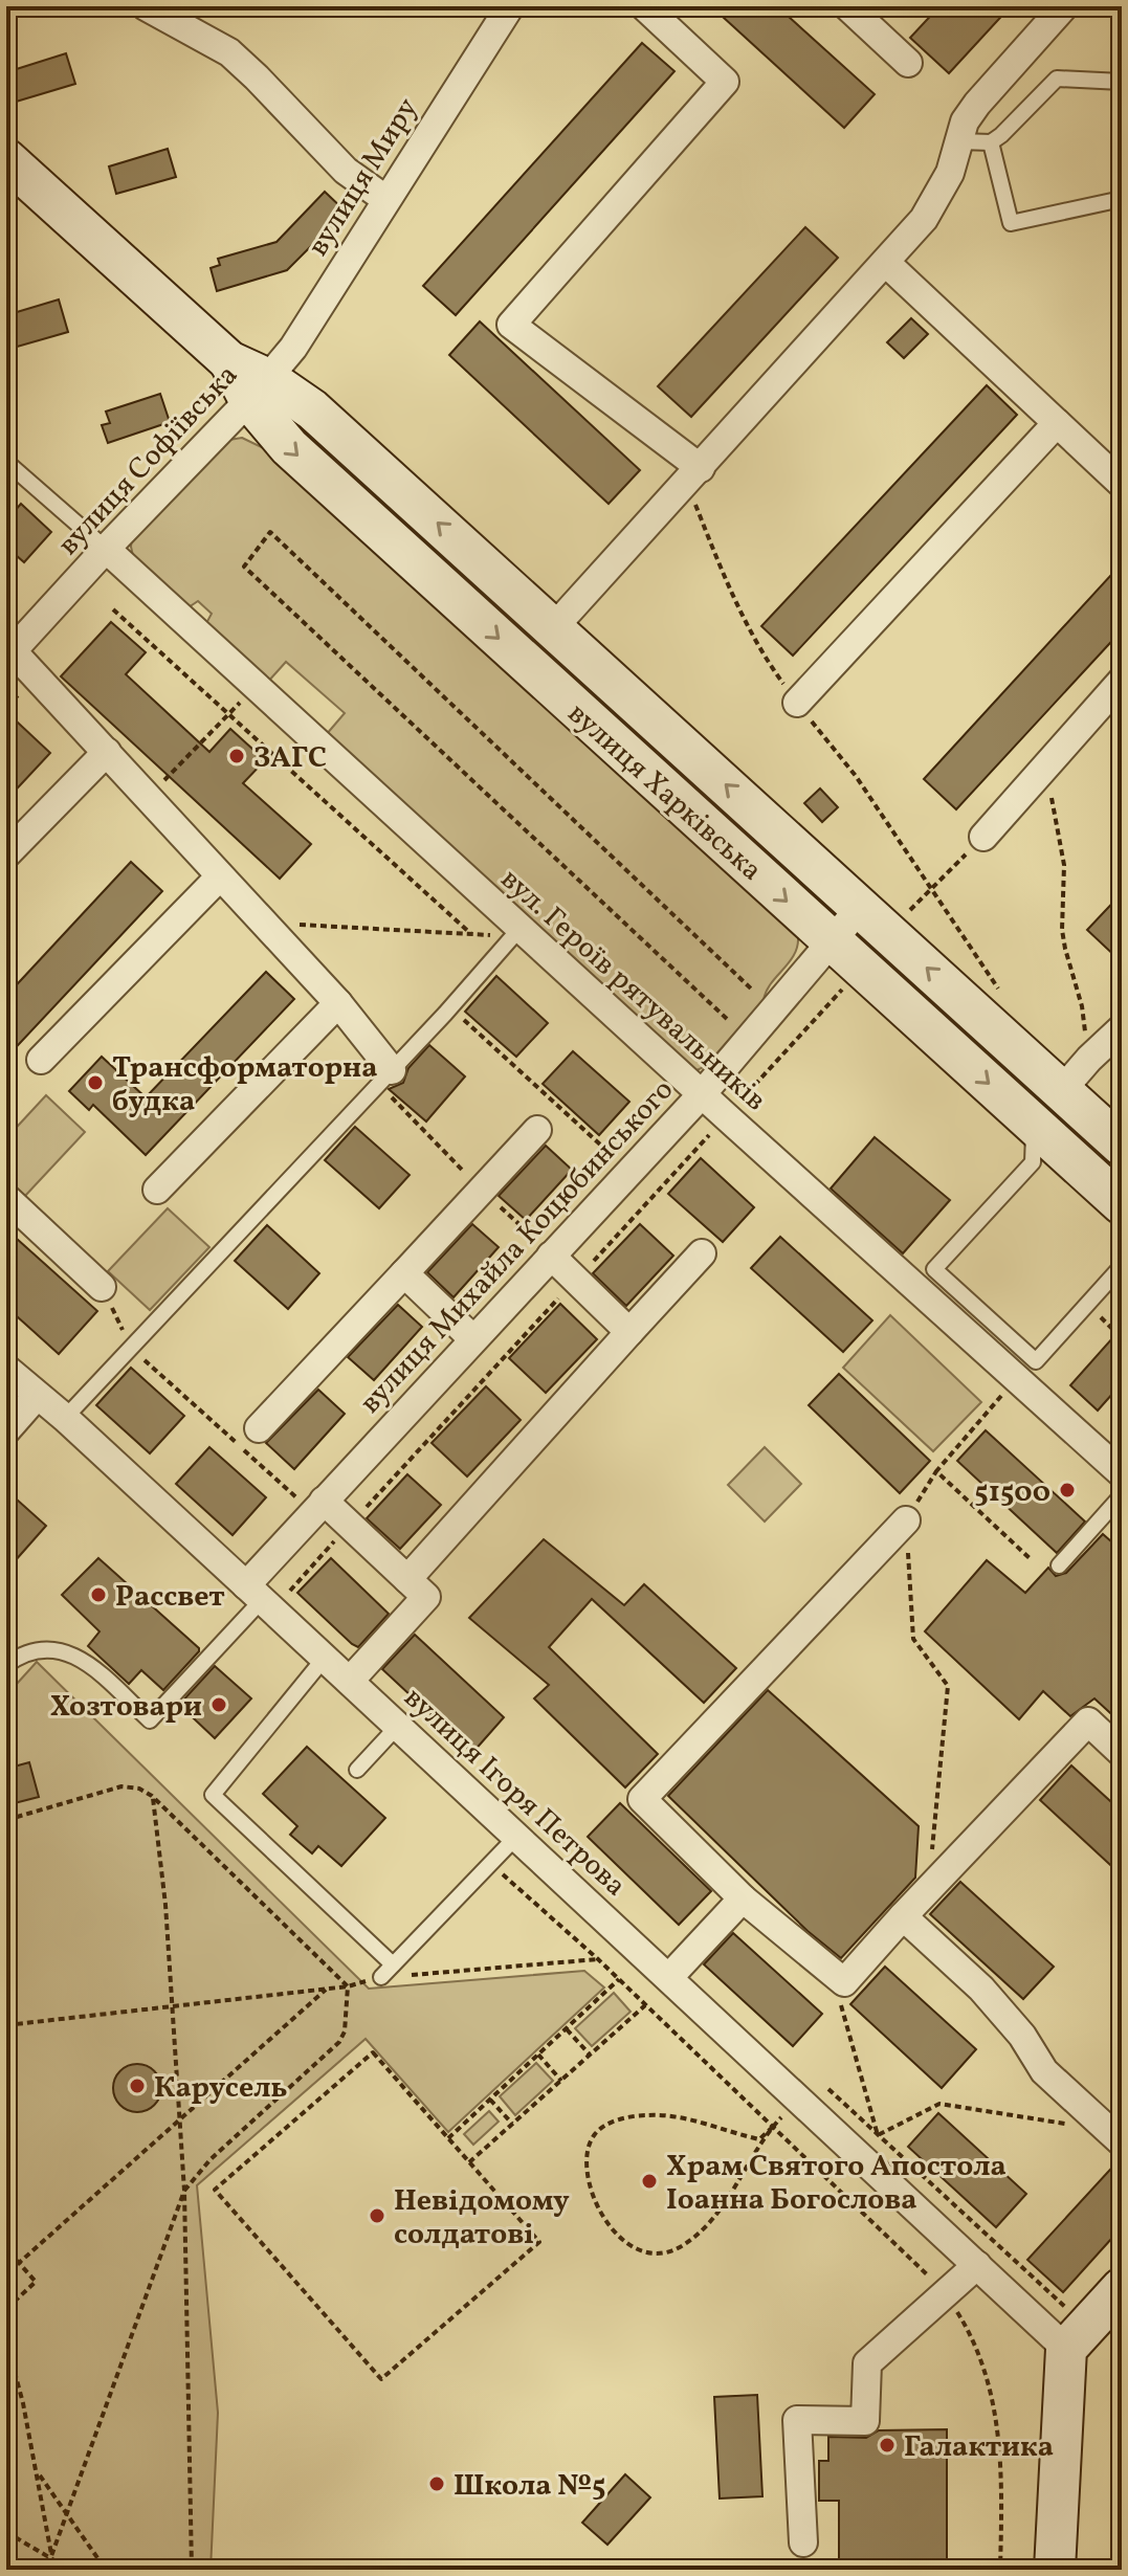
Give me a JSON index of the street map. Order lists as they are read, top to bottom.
{
  "streets": {
    "street": [
      "вулиця Миру",
      "вулиця Софіївська",
      "вулиця Харківська",
      "вул. Героїв рятувальників",
      "вулиця Михайла Коцюбинського",
      "вулиця Ігоря Петрова"
    ]
  },
  "crossings": [
    ["вулиця Миру", "вулиця Софіївська"],
    ["вулиця Миру", "вулиця Харківська"],
    ["вулиця Софіївська", "вулиця Харківська"],
    ["вулиця Софіївська", "вул. Героїв рятувальників"],
    ["вулиця Харківська", "вулиця Михайла Коцюбинського"],
    ["вул. Героїв рятувальників", "вулиця Михайла Коцюбинського"],
    ["вулиця Михайла Коцюбинського", "вулиця Ігоря Петрова"]
  ],
  "places": [
    "ЗАГС",
    "Трансформаторна будка",
    "51500",
    "Рассвет",
    "Хозтовари",
    "Карусель",
    "Храм Святого Апостола Іоанна Богослова",
    "Невідомому солдатові",
    "Галактика",
    "Школа №5"
  ]
}
